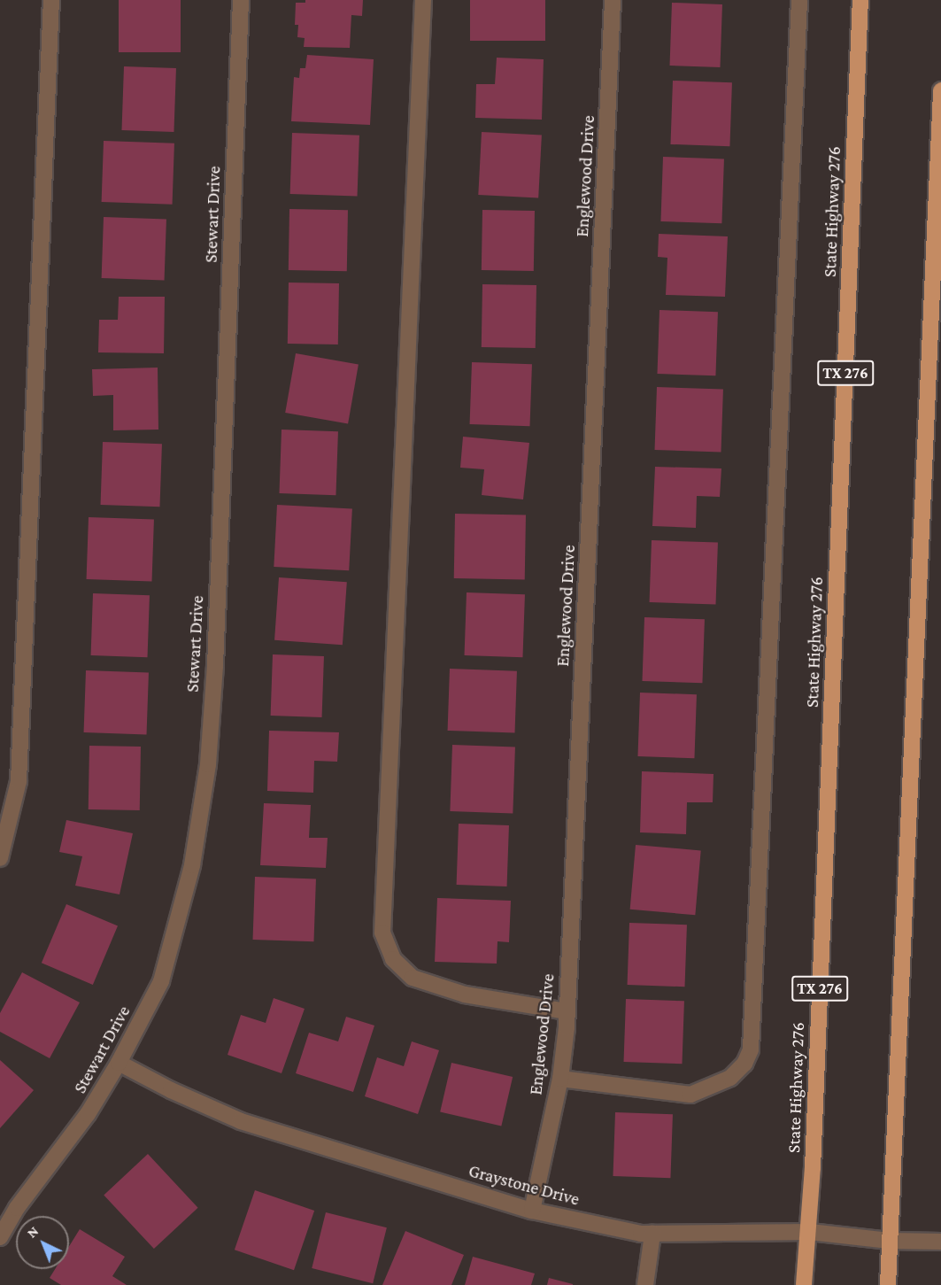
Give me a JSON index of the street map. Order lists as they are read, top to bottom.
{
  "streets": {
    "main road": ["State Highway 276", "TX 276"],
    "street": ["Englewood Drive", "Stewart Drive", "Graystone Drive"]
  },
  "crossings": [
    ["Englewood Drive", "Graystone Drive"],
    ["State Highway 276", "Graystone Drive"],
    ["Stewart Drive", "Graystone Drive"]
  ],
  "north": "top left"
}
